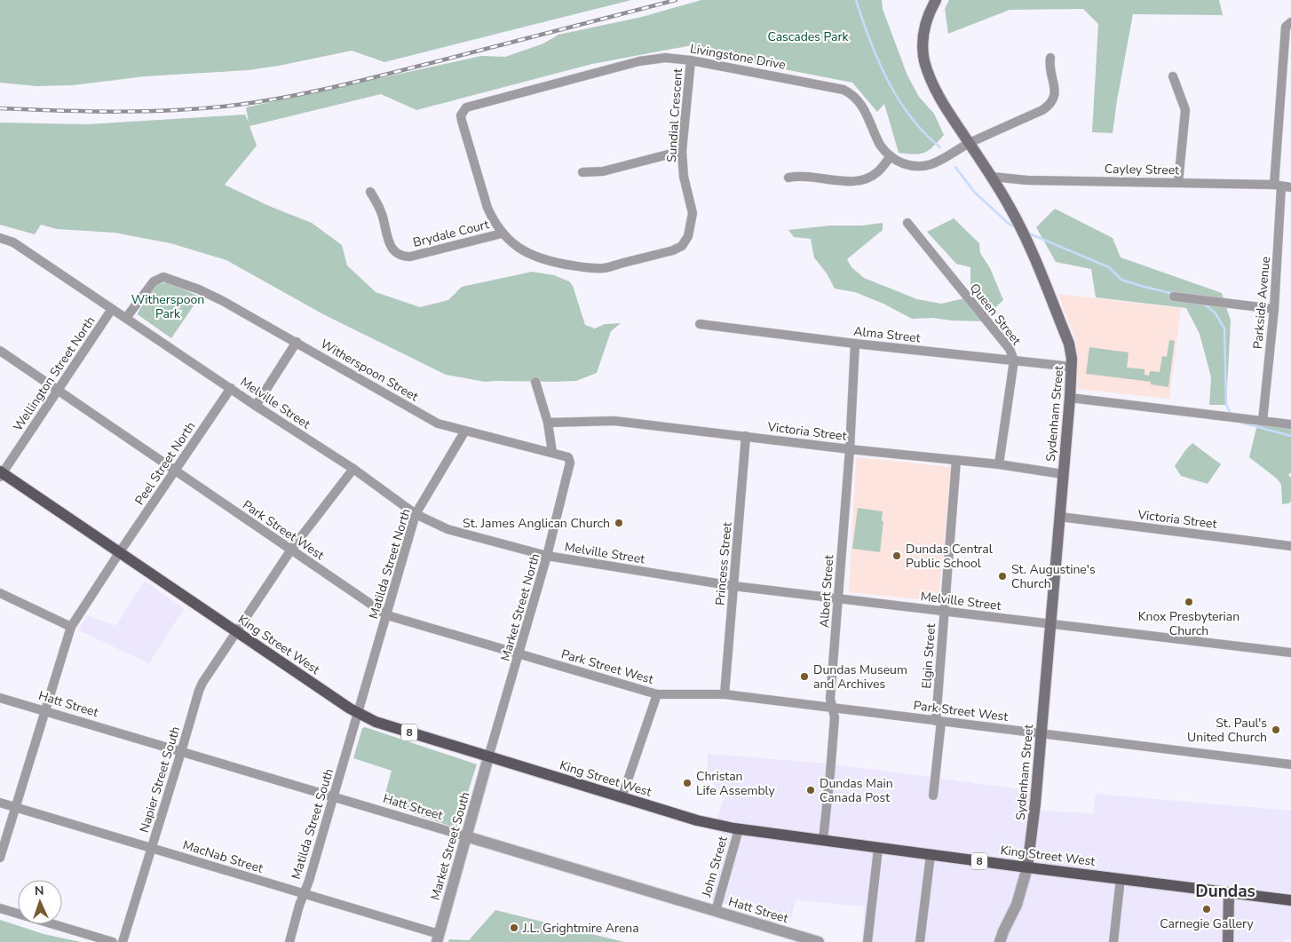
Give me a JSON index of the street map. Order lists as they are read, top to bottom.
{
  "streets": {
    "main road": ["Sydenham Street", "King Street West", "8"],
    "street": [
      "Livingstone Drive",
      "Sundial Crescent",
      "Cayley Street",
      "Brydale Court",
      "Parkside Avenue",
      "Queen Street",
      "Alma Street",
      "Witherspoon Street",
      "Wellington Street North",
      "Melville Street",
      "Victoria Street",
      "Peel Street North",
      "Park Street West",
      "Matilda Street North",
      "Princess Street",
      "Albert Street",
      "Market Street North",
      "Elgin Street",
      "Hatt Street",
      "Napier Street South",
      "Matilda Street South",
      "Market Street South",
      "MacNab Street",
      "John Street"
    ]
  },
  "crossings": [
    ["Livingstone Drive", "Sundial Crescent"],
    ["Livingstone Drive", "Sydenham Street"],
    ["Sundial Crescent", "Brydale Court"],
    ["Cayley Street", "Parkside Avenue"],
    ["Cayley Street", "Sydenham Street"],
    ["Queen Street", "Alma Street"],
    ["Queen Street", "Victoria Street"],
    ["Alma Street", "Sydenham Street"],
    ["Alma Street", "Albert Street"],
    ["Witherspoon Street", "Melville Street"],
    ["Witherspoon Street", "Matilda Street North"],
    ["Witherspoon Street", "Market Street North"],
    ["Wellington Street North", "Melville Street"],
    ["Wellington Street North", "Park Street West"],
    ["Wellington Street North", "King Street West"],
    ["Melville Street", "Sydenham Street"],
    ["Melville Street", "Peel Street North"],
    ["Melville Street", "Matilda Street North"],
    ["Melville Street", "Princess Street"],
    ["Melville Street", "Albert Street"],
    ["Melville Street", "Market Street North"],
    ["Melville Street", "Elgin Street"],
    ["Melville Street", "Napier Street South"],
    ["Sydenham Street", "Victoria Street"],
    ["Sydenham Street", "Park Street West"],
    ["Sydenham Street", "King Street West"],
    ["Victoria Street", "Princess Street"],
    ["Victoria Street", "Albert Street"],
    ["Victoria Street", "Elgin Street"],
    ["Peel Street North", "Park Street West"],
    ["Peel Street North", "King Street West"],
    ["Peel Street North", "Hatt Street"],
    ["Peel Street North", "MacNab Street"],
    ["Park Street West", "Matilda Street North"],
    ["Park Street West", "Princess Street"],
    ["Park Street West", "Albert Street"],
    ["Park Street West", "Market Street North"],
    ["Park Street West", "Elgin Street"],
    ["Park Street West", "Napier Street South"],
    ["Matilda Street North", "King Street West"],
    ["Matilda Street North", "Matilda Street South"],
    ["Albert Street", "King Street West"],
    ["Market Street North", "King Street West"],
    ["Market Street North", "Market Street South"],
    ["King Street West", "Napier Street South"],
    ["King Street West", "Matilda Street South"],
    ["King Street West", "Market Street South"],
    ["King Street West", "John Street"],
    ["Hatt Street", "Napier Street South"],
    ["Hatt Street", "Matilda Street South"],
    ["Hatt Street", "Market Street South"],
    ["Hatt Street", "John Street"],
    ["Napier Street South", "MacNab Street"],
    ["Matilda Street South", "MacNab Street"],
    ["Market Street South", "MacNab Street"]
  ],
  "districts": ["Dundas"],
  "parks": ["Cascades Park", "Witherspoon Park"],
  "places": [
    "St. James Anglican Church",
    "Dundas Central Public School",
    "St. Augustine's Church",
    "Knox Presbyterian Church",
    "Dundas Museum and Archives",
    "St. Paul's United Church",
    "Christan Life Assembly",
    "Dundas Main Canada Post",
    "Carnegie Gallery",
    "J.L. Grightmire Arena"
  ],
  "north": "top"
}
